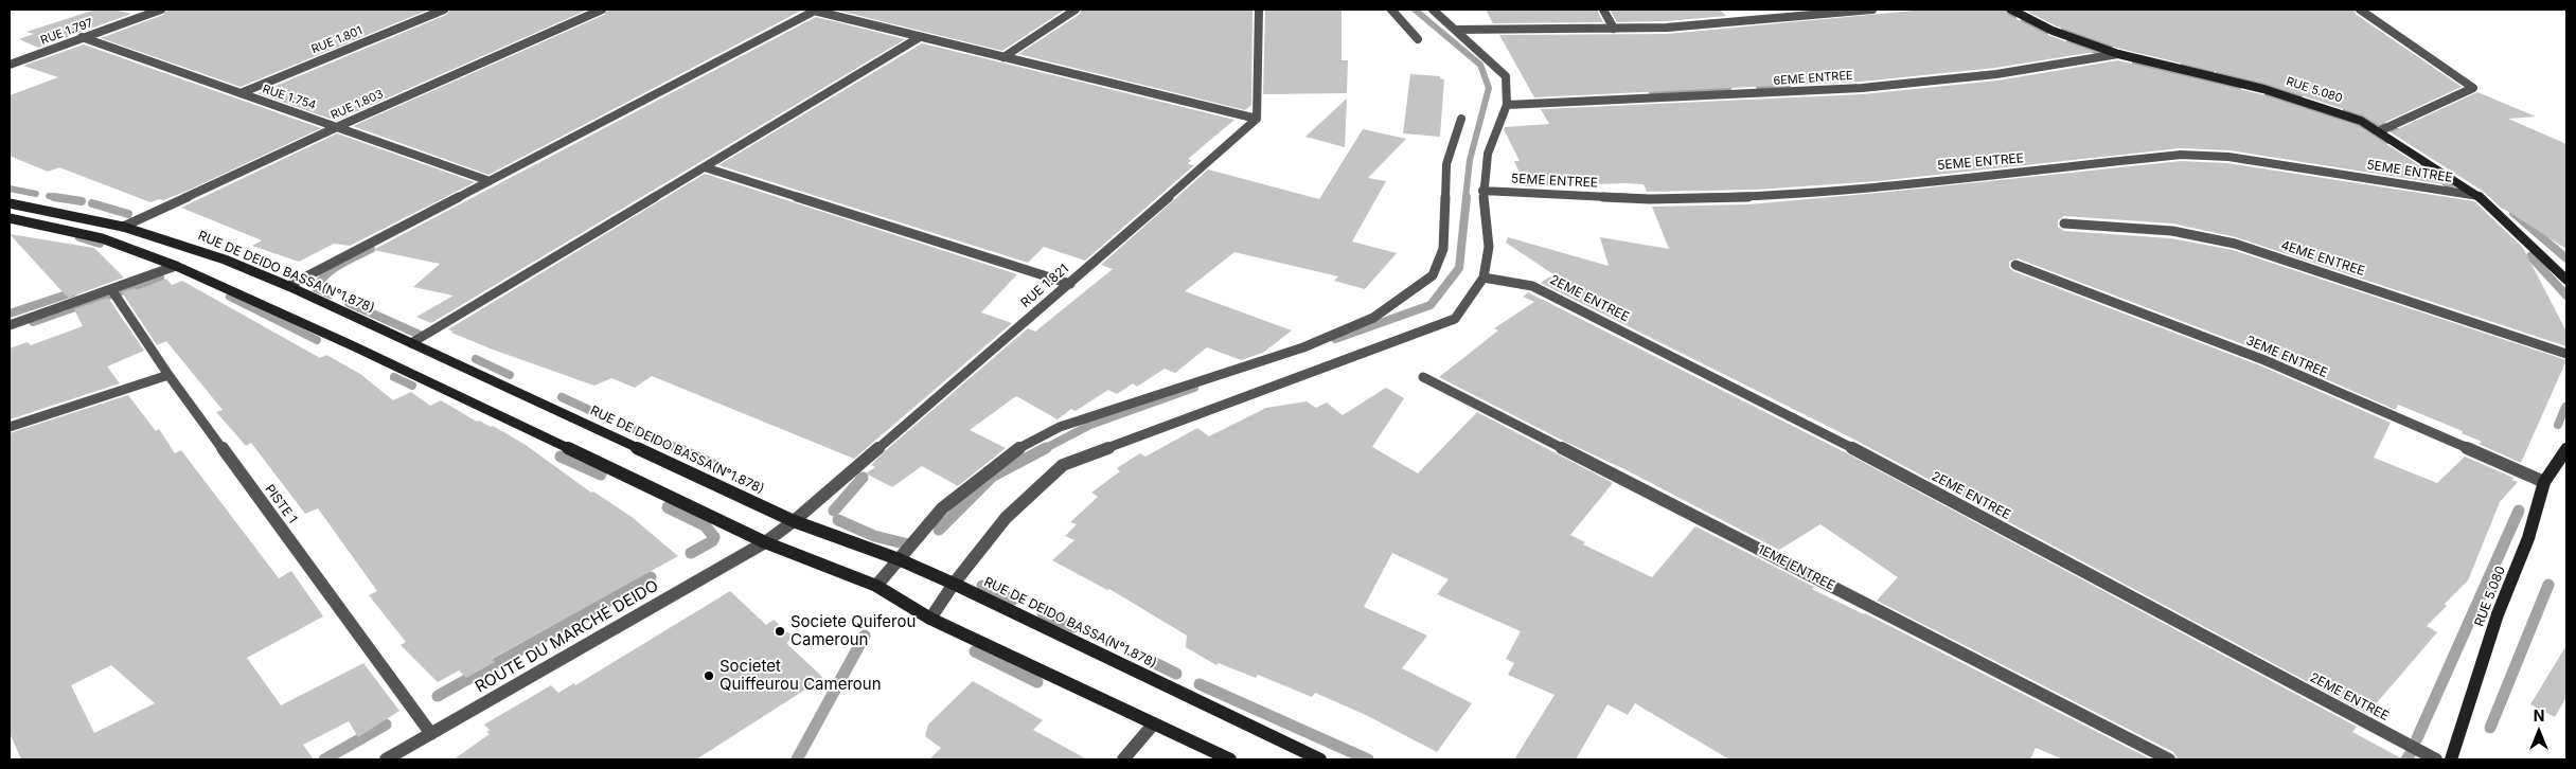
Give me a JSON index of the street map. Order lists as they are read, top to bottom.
{
  "streets": {
    "main road": ["RUE 5.080", "RUE DE DEIDO BASSA(N°1.878)"],
    "street": [
      "RUE 1.797",
      "RUE 1.801",
      "6EME ENTREE",
      "RUE 1.754",
      "RUE 1.803",
      "5EME ENTREE",
      "4EME ENTREE",
      "RUE 1.821",
      "2EME ENTREE",
      "3EME ENTREE",
      "PISTE 1",
      "1EME ENTREE",
      "ROUTE DU MARCHÉ DEIDO"
    ]
  },
  "crossings": [
    ["RUE 1.797", "RUE 1.754"],
    ["RUE 1.801", "RUE 1.754"],
    ["6EME ENTREE", "RUE 5.080"],
    ["RUE 5.080", "5EME ENTREE"],
    ["RUE 5.080", "3EME ENTREE"],
    ["RUE 1.754", "RUE 1.803"],
    ["RUE 1.803", "RUE DE DEIDO BASSA(N°1.878)"],
    ["RUE DE DEIDO BASSA(N°1.878)", "RUE 1.821"],
    ["RUE 1.821", "ROUTE DU MARCHÉ DEIDO"],
    ["PISTE 1", "ROUTE DU MARCHÉ DEIDO"]
  ],
  "places": ["Societe Quiferou Cameroun", "Societet Quiffeurou Cameroun"],
  "north": "top"
}
